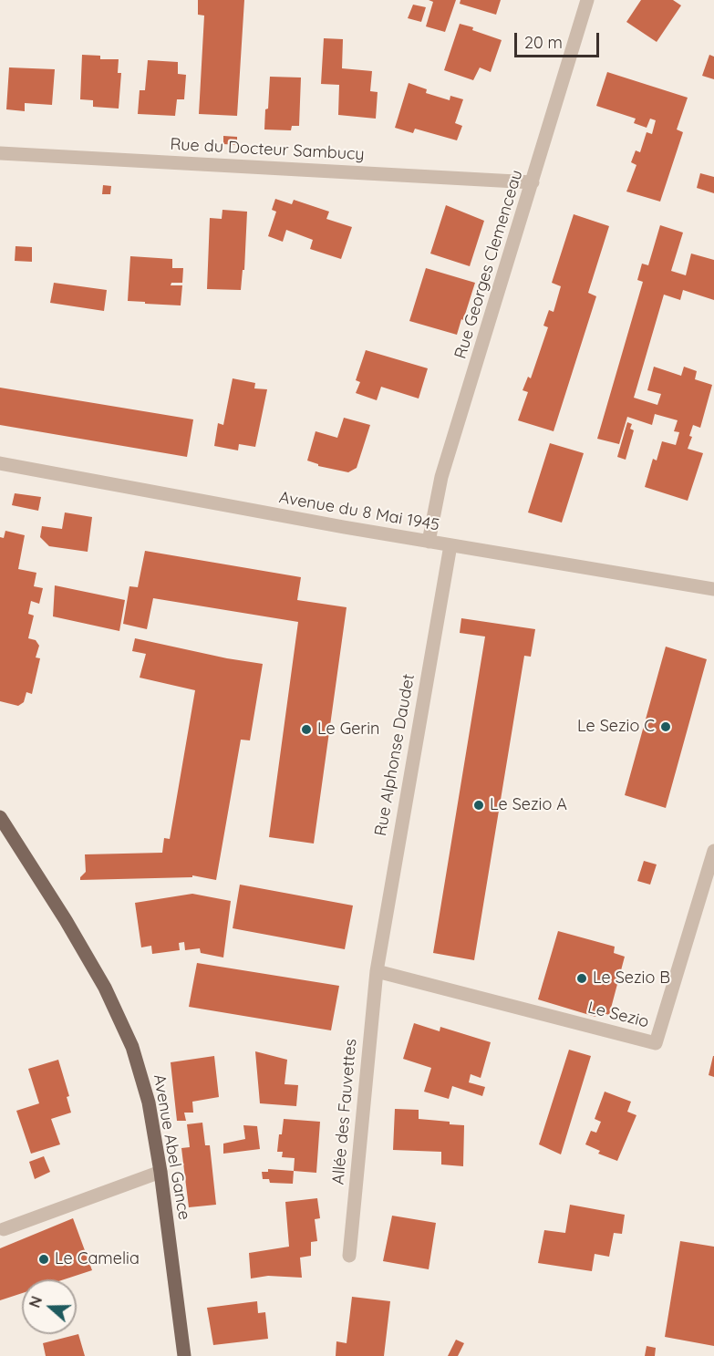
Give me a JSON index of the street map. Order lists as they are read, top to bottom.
{
  "streets": {
    "main road": ["Avenue Abel Gance"],
    "street": [
      "Rue du Docteur Sambucy",
      "Rue Georges Clemenceau",
      "Avenue du 8 Mai 1945",
      "Rue Alphonse Daudet",
      "Le Sezio",
      "Allée des Fauvettes"
    ]
  },
  "crossings": [
    ["Rue du Docteur Sambucy", "Rue Georges Clemenceau"],
    ["Rue Georges Clemenceau", "Avenue du 8 Mai 1945"],
    ["Avenue du 8 Mai 1945", "Rue Alphonse Daudet"],
    ["Rue Alphonse Daudet", "Le Sezio"],
    ["Rue Alphonse Daudet", "Allée des Fauvettes"],
    ["Le Sezio", "Allée des Fauvettes"]
  ],
  "places": [
    "Le Sezio C",
    "Le Gerin",
    "Le Sezio A",
    "Le Sezio B",
    "Le Camelia"
  ],
  "scale_bar": "20 m",
  "north": "left"
}
